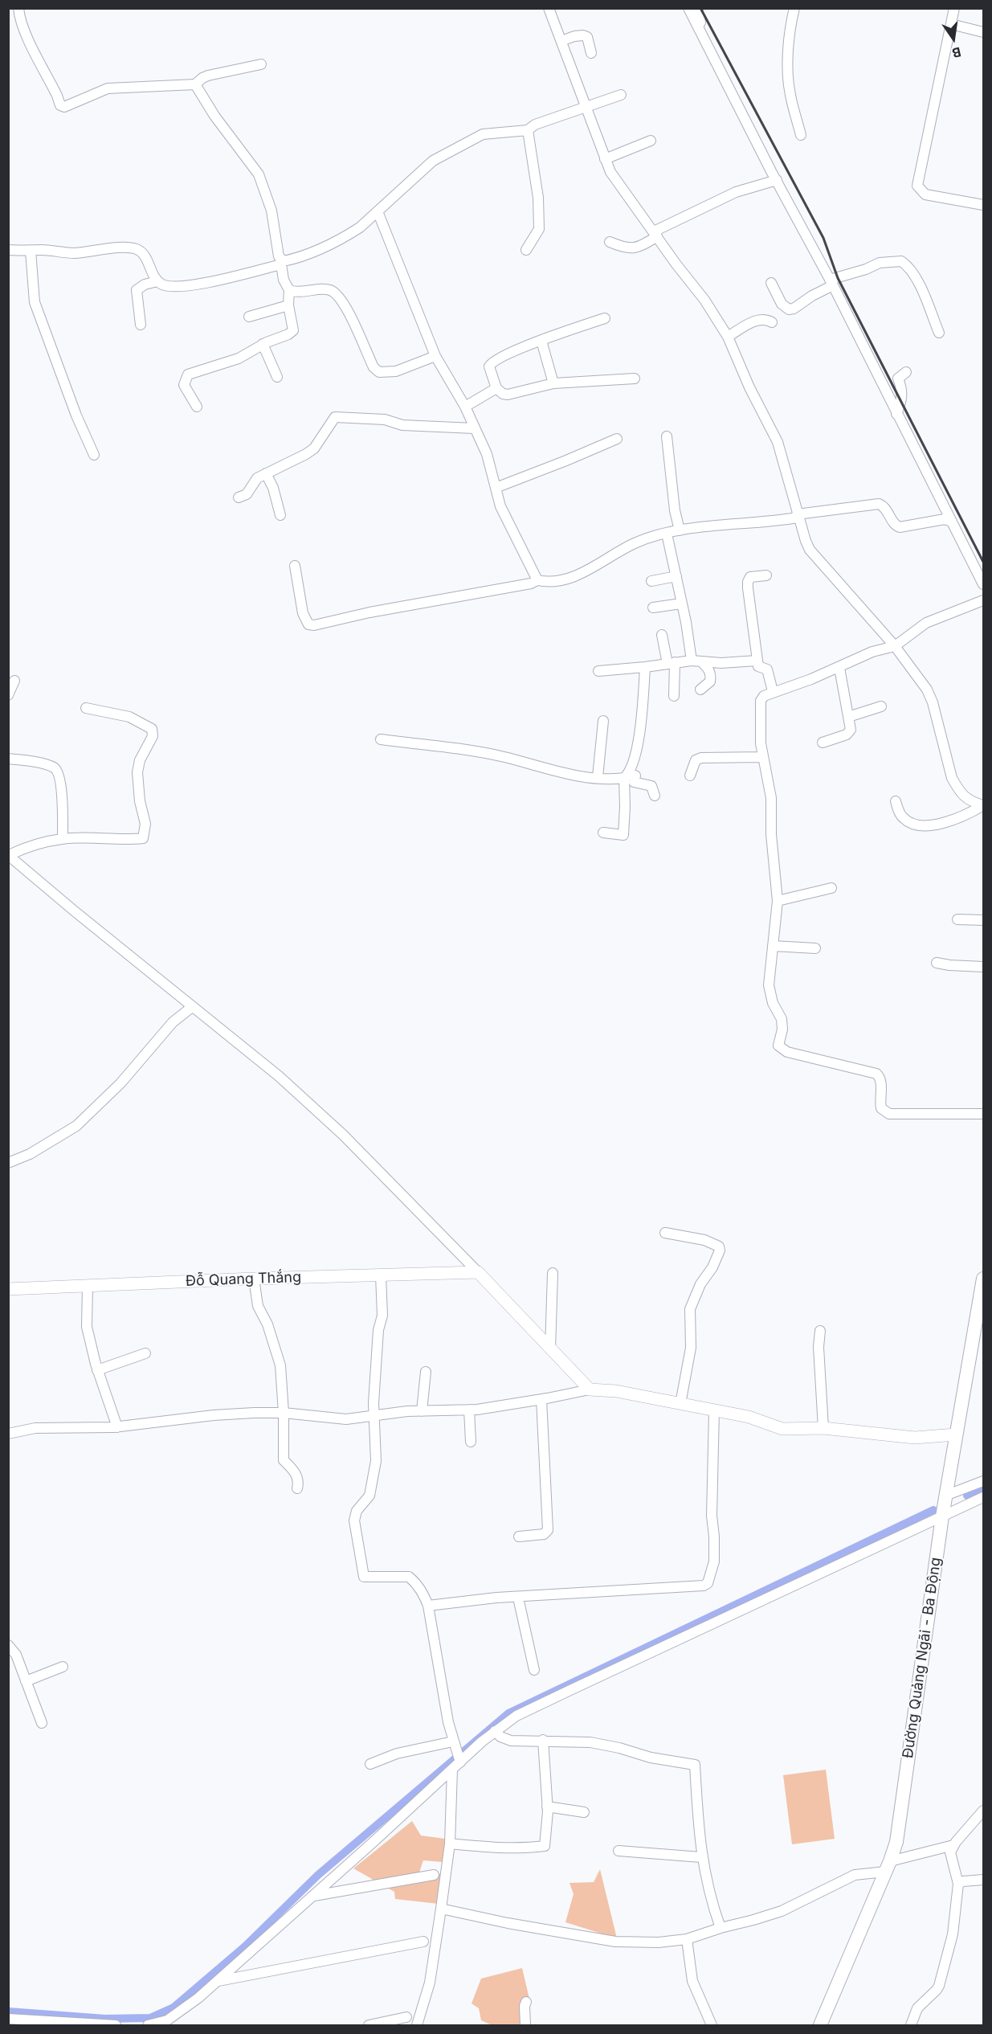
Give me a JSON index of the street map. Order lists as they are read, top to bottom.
{
  "streets": {
    "main road": ["Đường Quảng Ngãi - Ba Động"],
    "street": ["Đỗ Quang Thắng"]
  },
  "north": "bottom"
}
